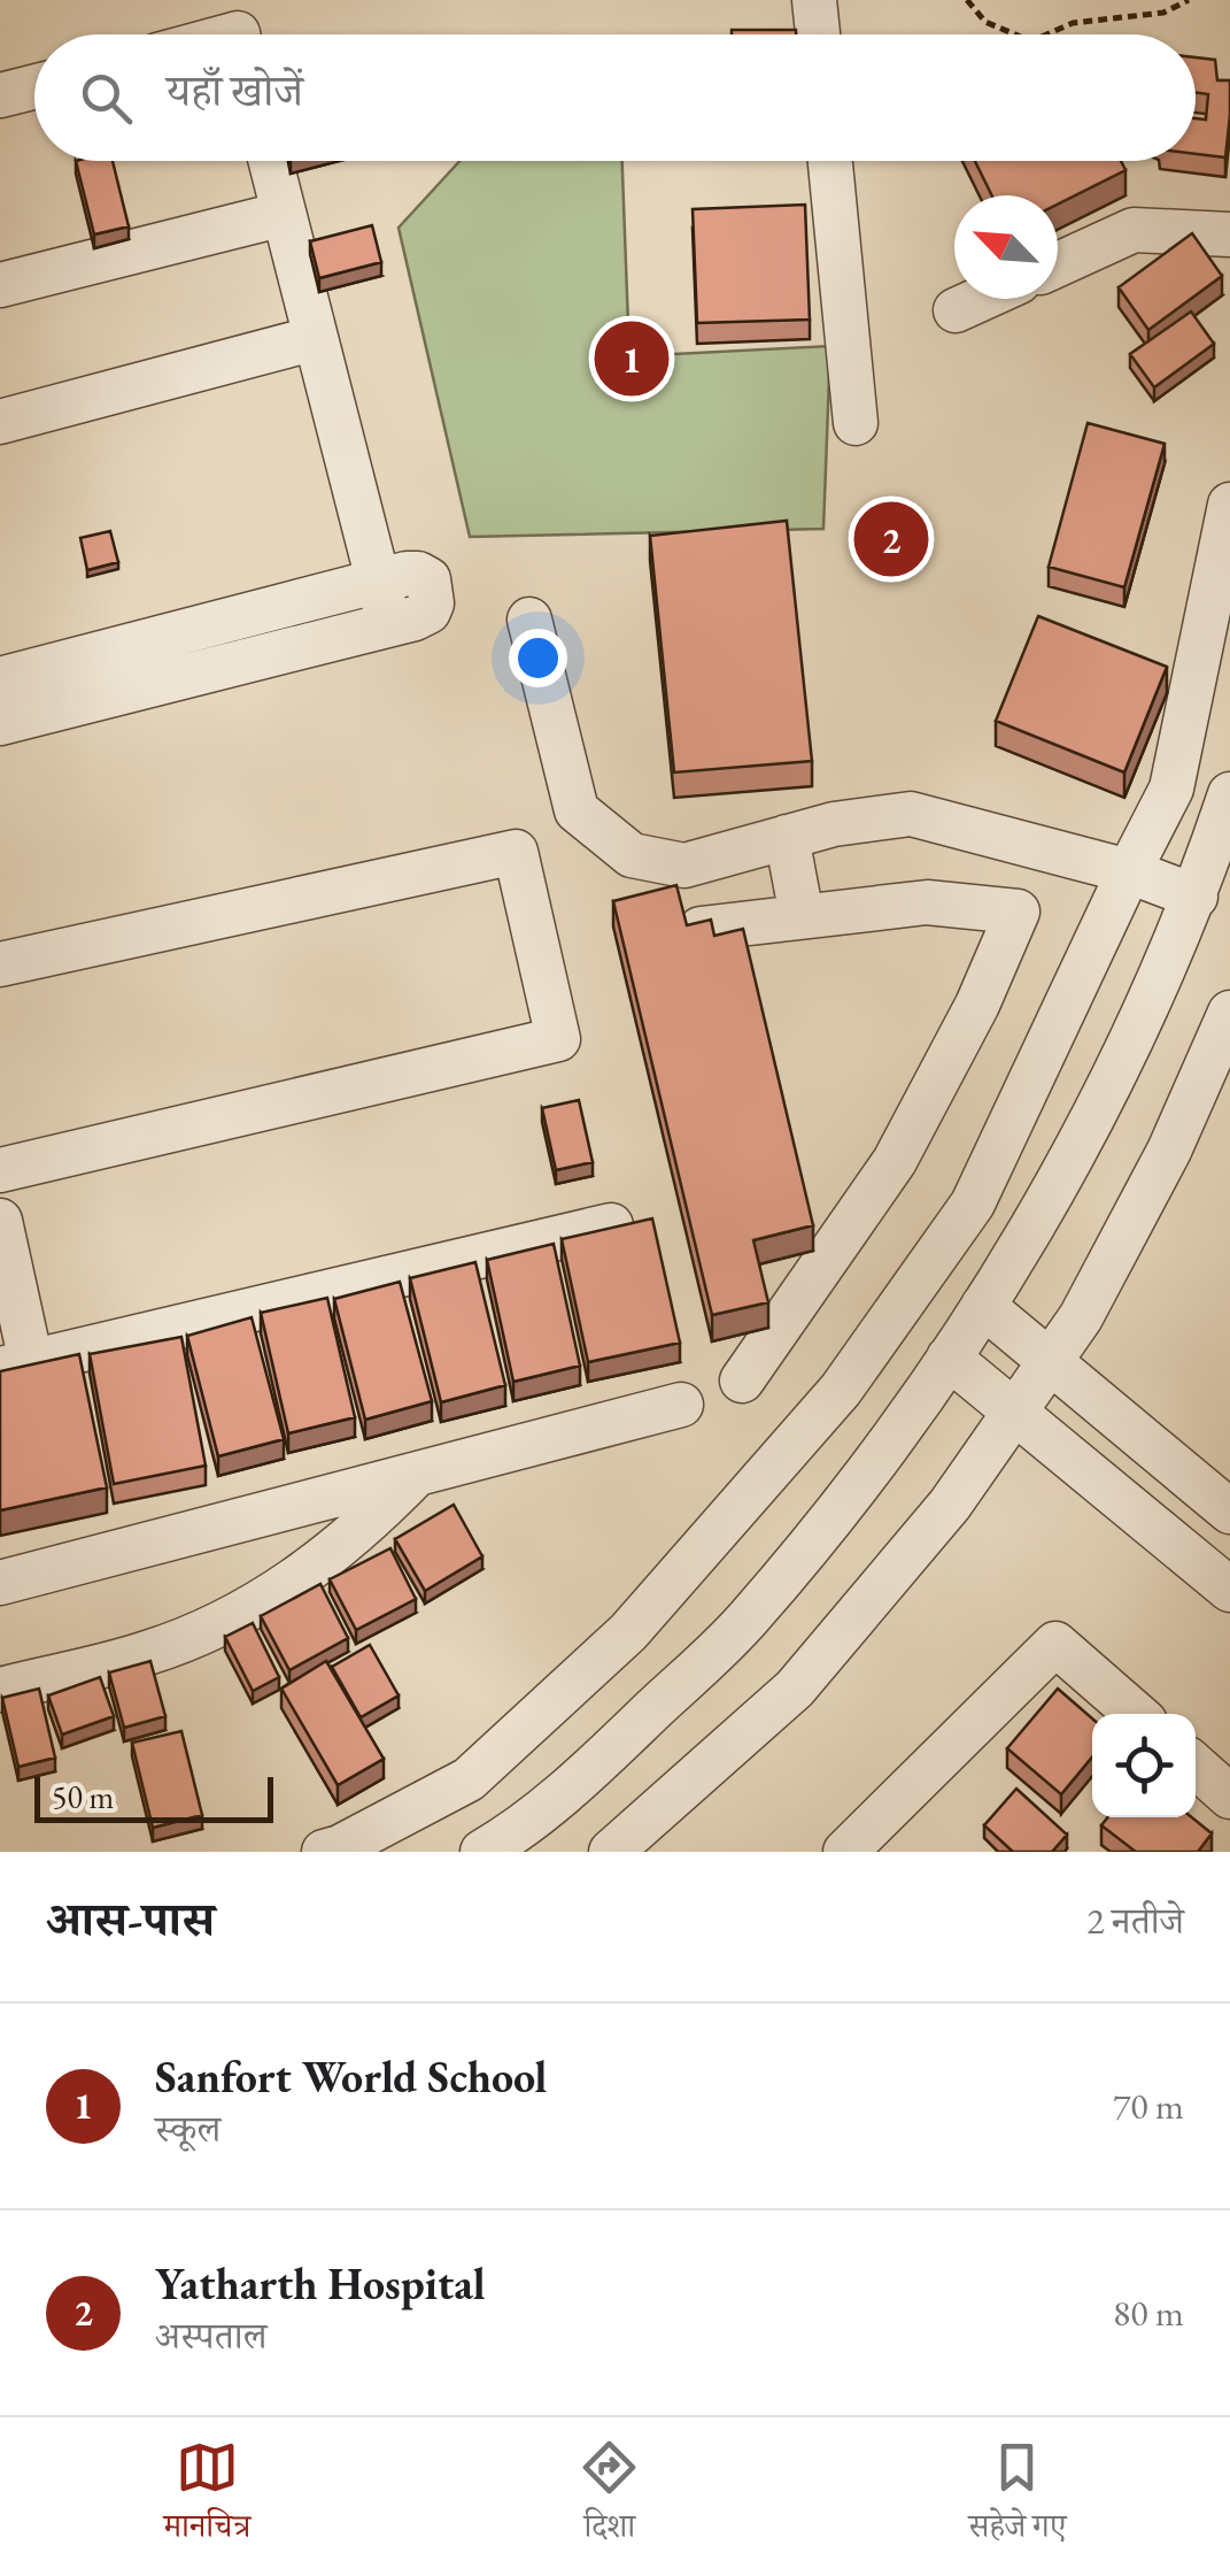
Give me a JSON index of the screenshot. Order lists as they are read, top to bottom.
{
  "scale_bar": "50 m",
  "north": "top left",
  "page": {
    "search": "यहाँ खोजें",
    "pins": ["1", "2"],
    "scale": "50 m",
    "heading": ["आस-पास", "2 नतीजे"],
    "list": [
      {
        "mark": "1",
        "name": "Sanfort World School",
        "note": "स्कूल",
        "value": "70 m"
      },
      {
        "mark": "2",
        "name": "Yatharth Hospital",
        "note": "अस्पताल",
        "value": "80 m"
      }
    ],
    "nav": ["मानचित्र", "दिशा", "सहेजे गए"]
  }
}
